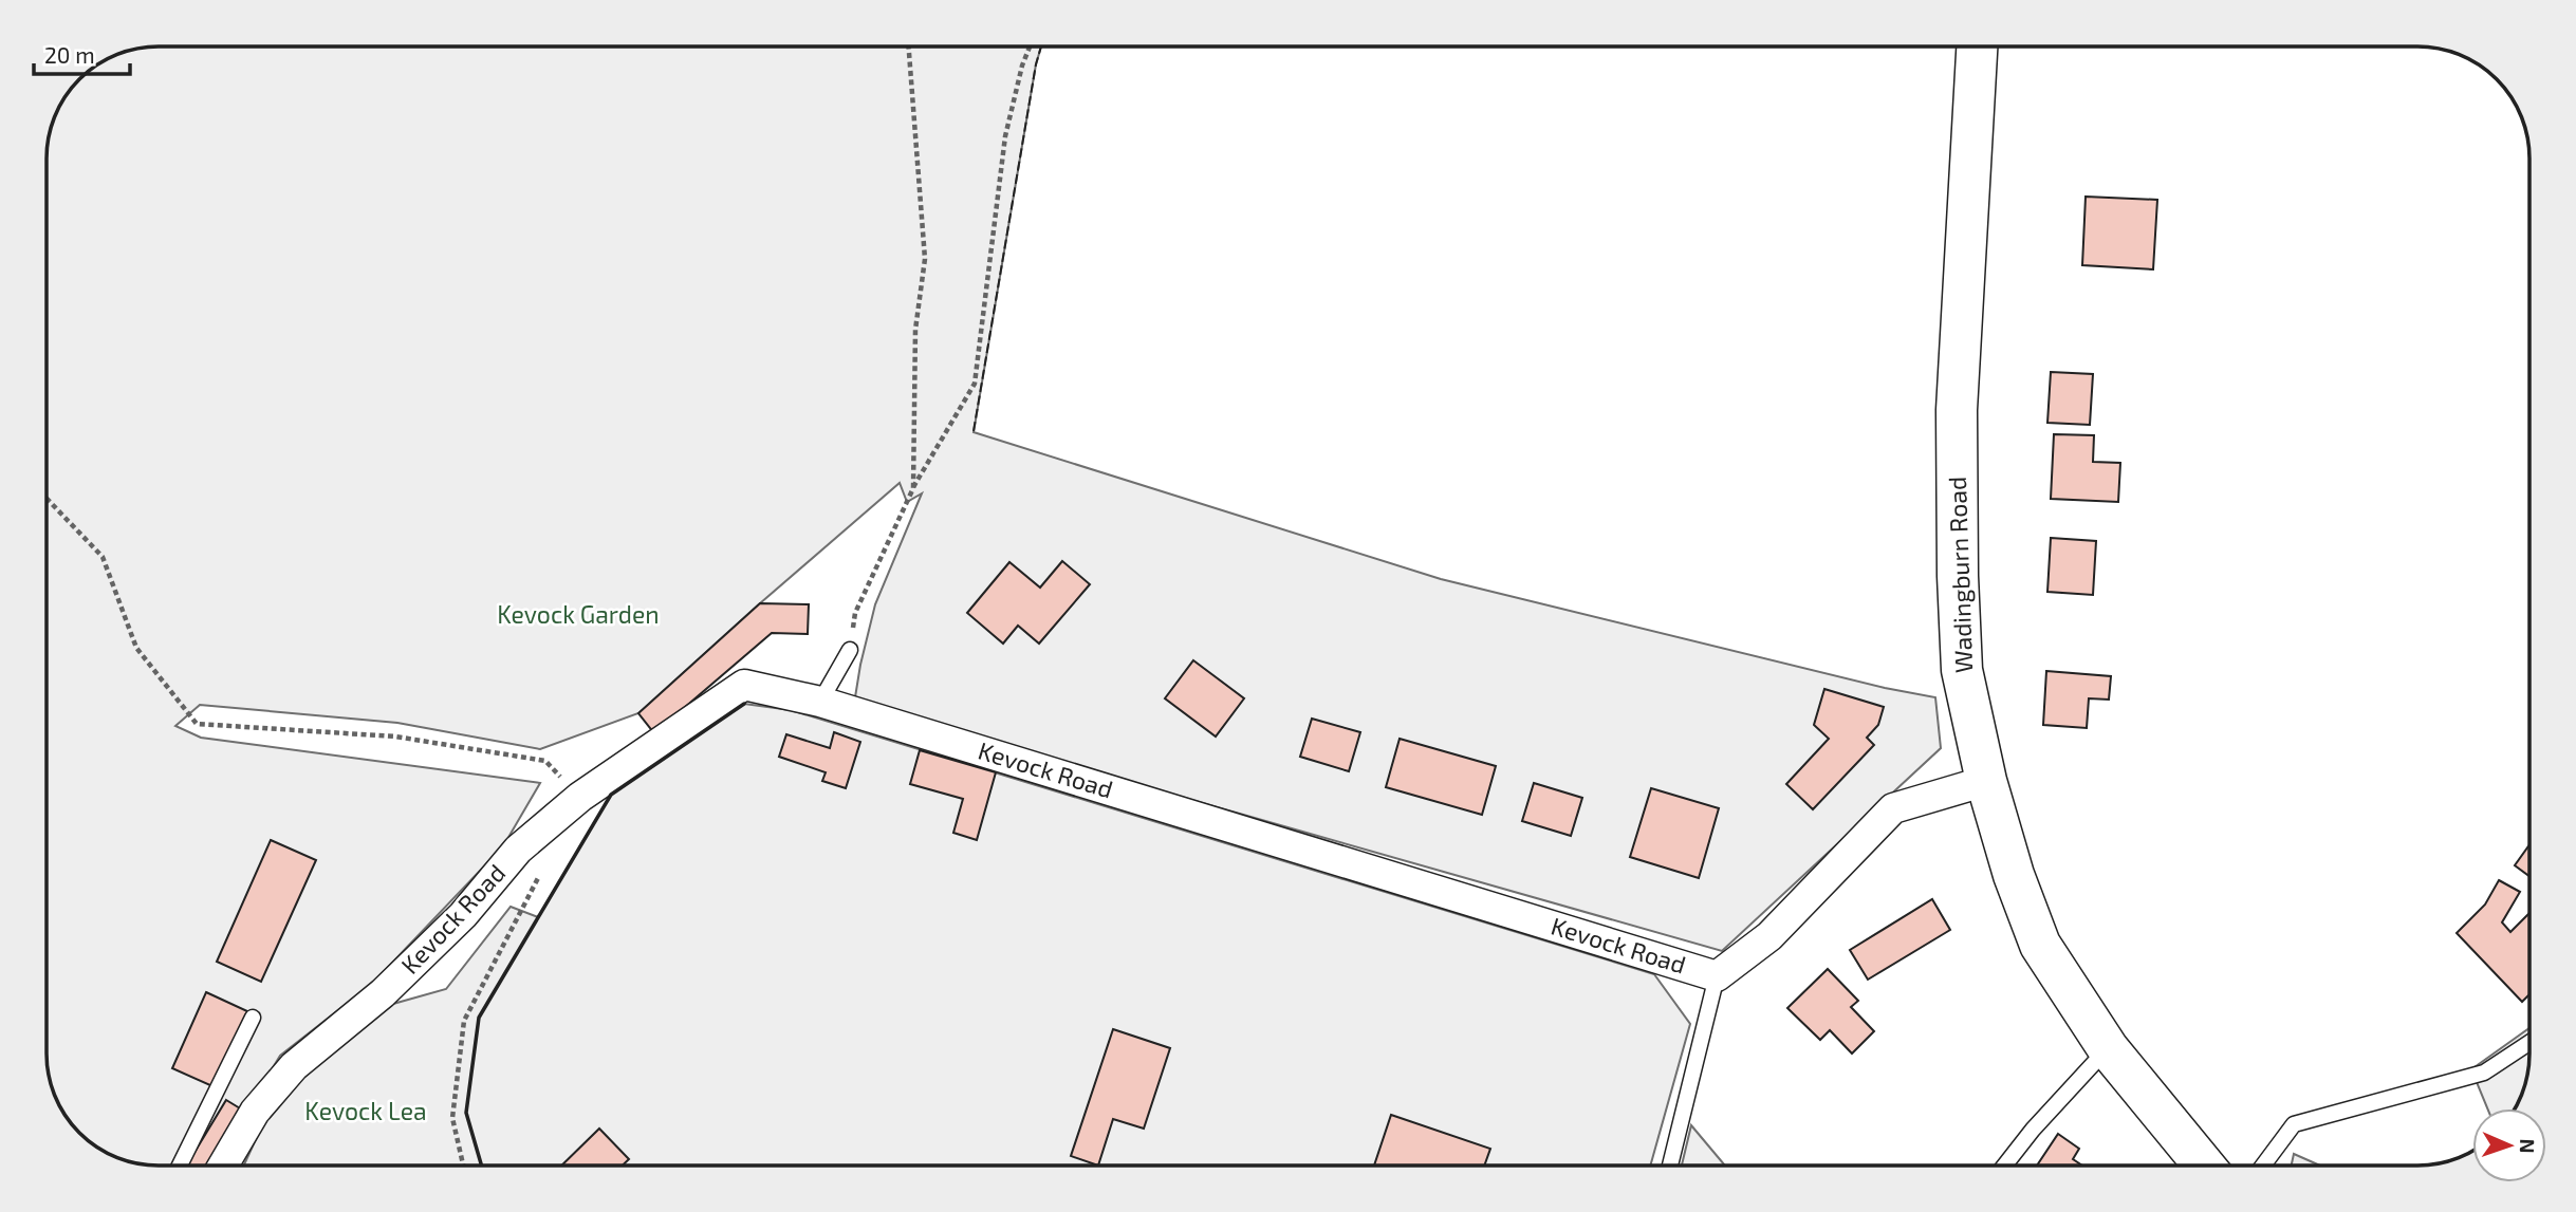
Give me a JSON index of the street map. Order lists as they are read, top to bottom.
{
  "streets": {
    "main road": ["Wadingburn Road"],
    "street": ["Kevock Road"]
  },
  "crossings": [
    ["Wadingburn Road", "Kevock Road"]
  ],
  "parks": ["Kevock Garden", "Kevock Lea"],
  "scale_bar": "20 m",
  "north": "right"
}
